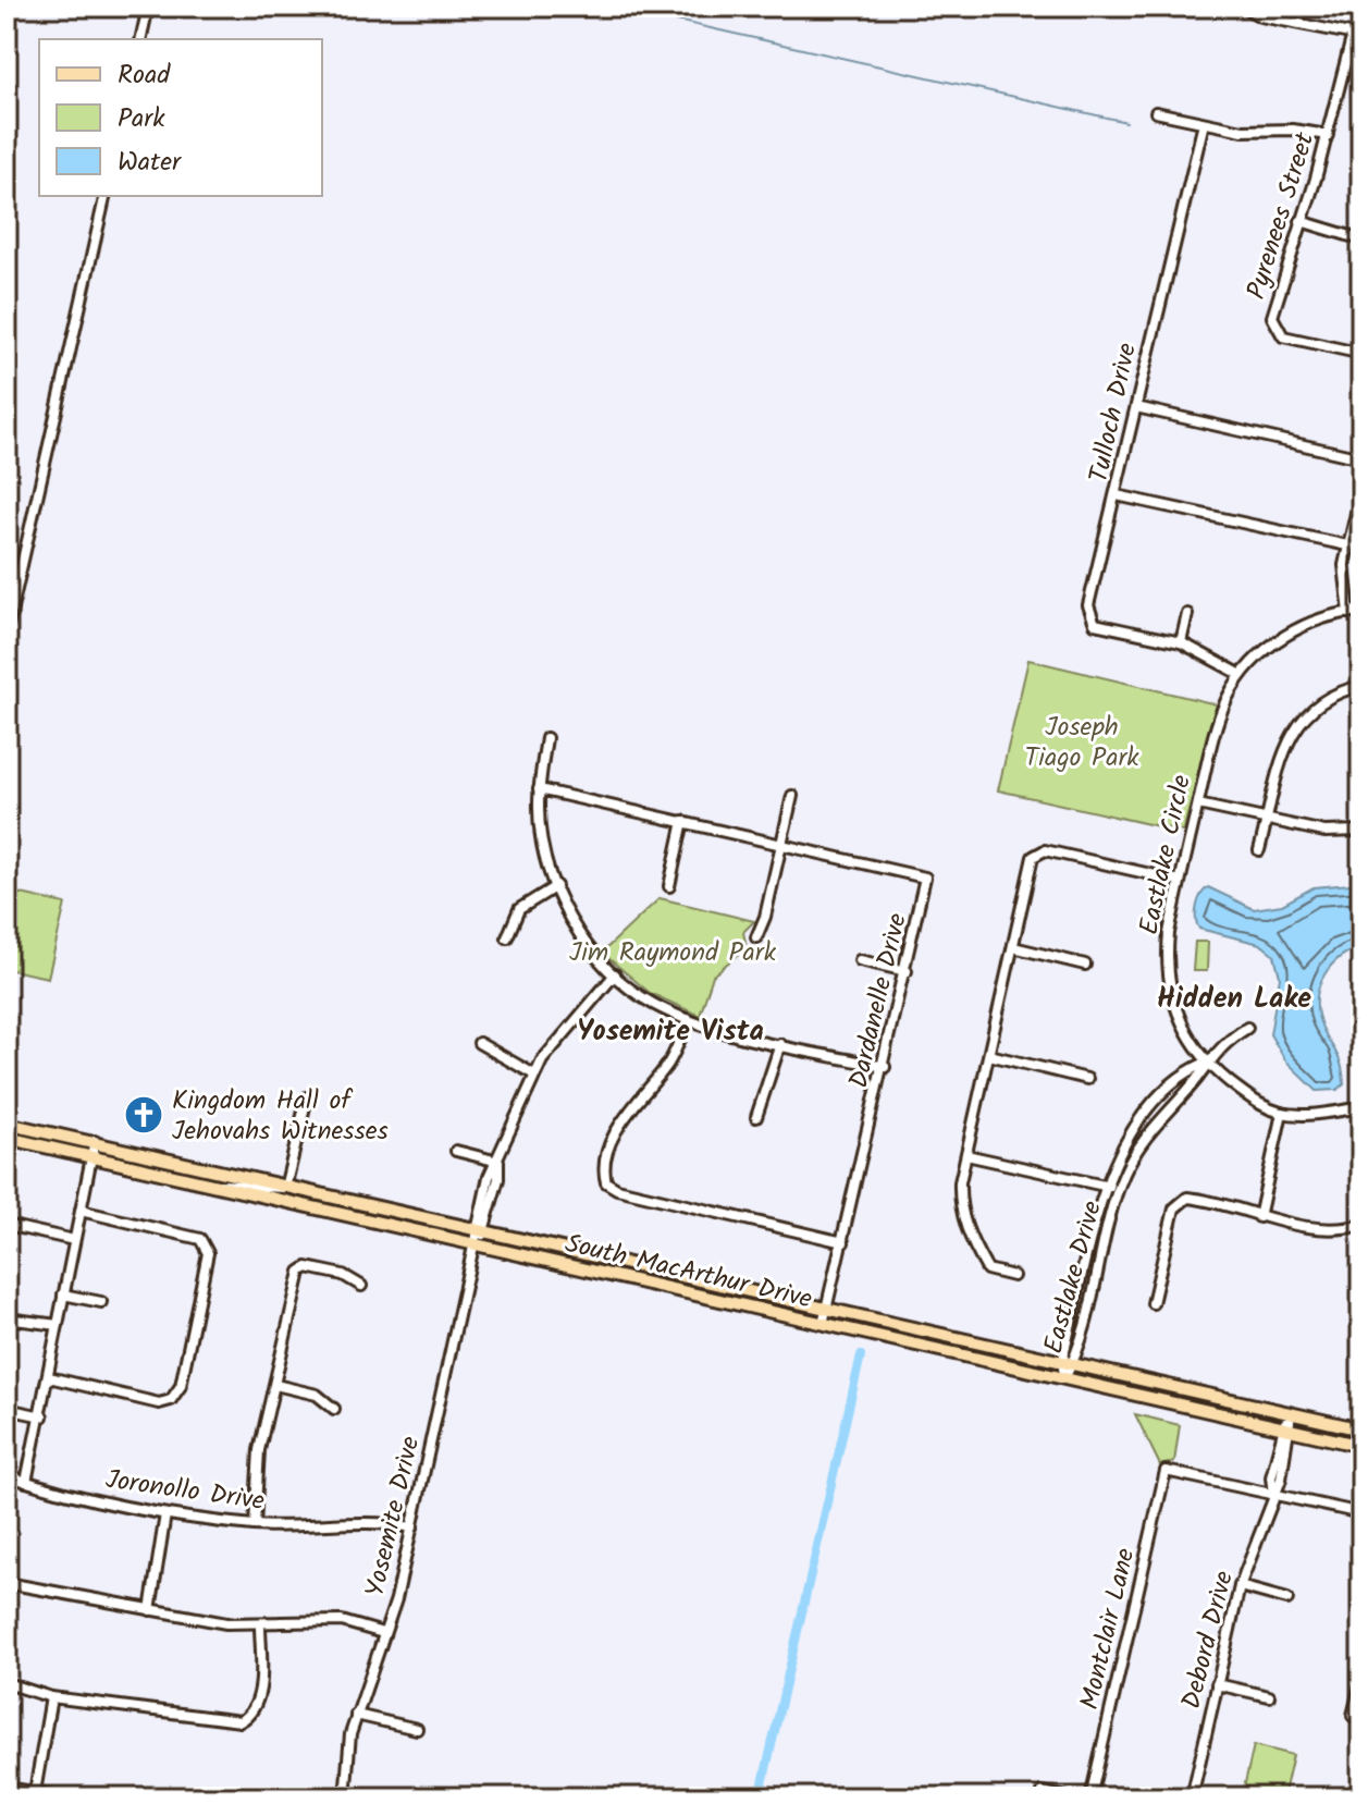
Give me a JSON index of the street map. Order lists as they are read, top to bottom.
{
  "streets": {
    "main road": ["South MacArthur Drive"],
    "street": [
      "Pyrenees Street",
      "Tulloch Drive",
      "Eastlake Circle",
      "Dardanelle Drive",
      "Eastlake Drive",
      "Joronollo Drive",
      "Yosemite Drive",
      "Montclair Lane",
      "Debord Drive"
    ]
  },
  "crossings": [
    ["Tulloch Drive", "Eastlake Circle"],
    ["Eastlake Circle", "Eastlake Drive"],
    ["Dardanelle Drive", "South MacArthur Drive"],
    ["South MacArthur Drive", "Eastlake Drive"],
    ["South MacArthur Drive", "Yosemite Drive"],
    ["South MacArthur Drive", "Debord Drive"],
    ["Joronollo Drive", "Yosemite Drive"],
    ["Montclair Lane", "Debord Drive"]
  ],
  "districts": ["Hidden Lake", "Yosemite Vista"],
  "parks": ["Joseph Tiago Park", "Jim Raymond Park"],
  "places": {
    "church": ["Kingdom Hall of Jehovahs Witnesses"]
  },
  "legend": ["Road", "Park", "Water"]
}
